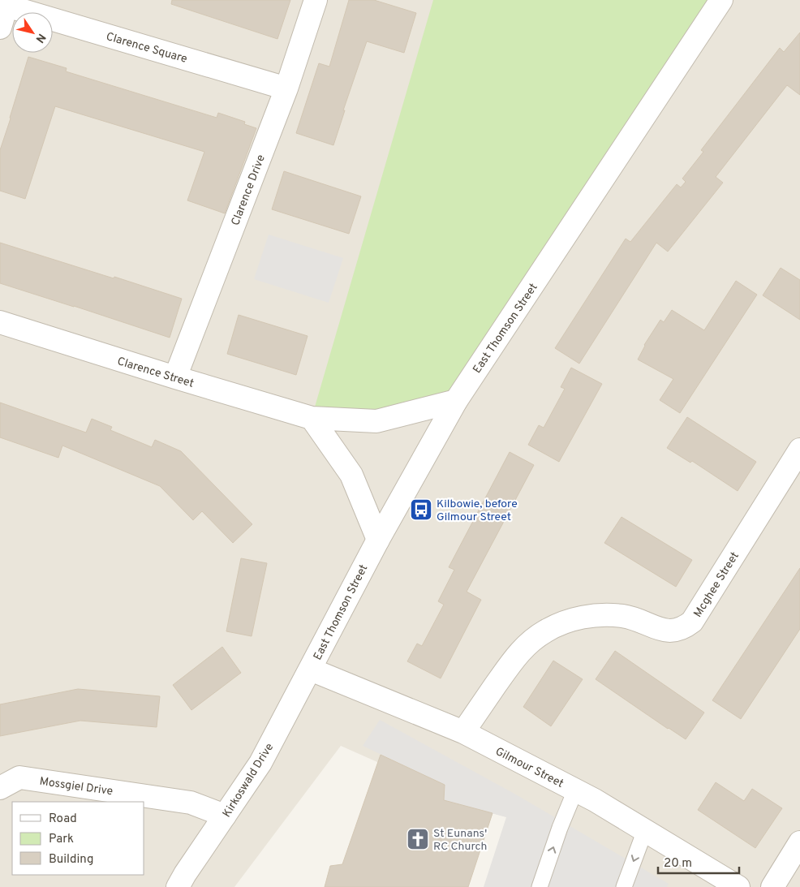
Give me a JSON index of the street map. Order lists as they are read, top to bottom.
{
  "streets": {
    "street": [
      "Clarence Square",
      "Clarence Drive",
      "East Thomson Street",
      "Clarence Street",
      "Mcghee Street",
      "Gilmour Street",
      "Kirkoswald Drive",
      "Mossgiel Drive"
    ]
  },
  "crossings": [
    ["Clarence Square", "Clarence Drive"],
    ["Clarence Drive", "Clarence Street"],
    ["East Thomson Street", "Clarence Street"],
    ["East Thomson Street", "Gilmour Street"],
    ["East Thomson Street", "Kirkoswald Drive"],
    ["Mcghee Street", "Gilmour Street"],
    ["Gilmour Street", "Kirkoswald Drive"],
    ["Kirkoswald Drive", "Mossgiel Drive"]
  ],
  "places": {
    "bus stop": ["Kilbowie, before Gilmour Street"],
    "church": ["St Eunans' RC Church"]
  },
  "legend": ["Road", "Park", "Building"],
  "scale_bar": "20 m",
  "north": "bottom right"
}
